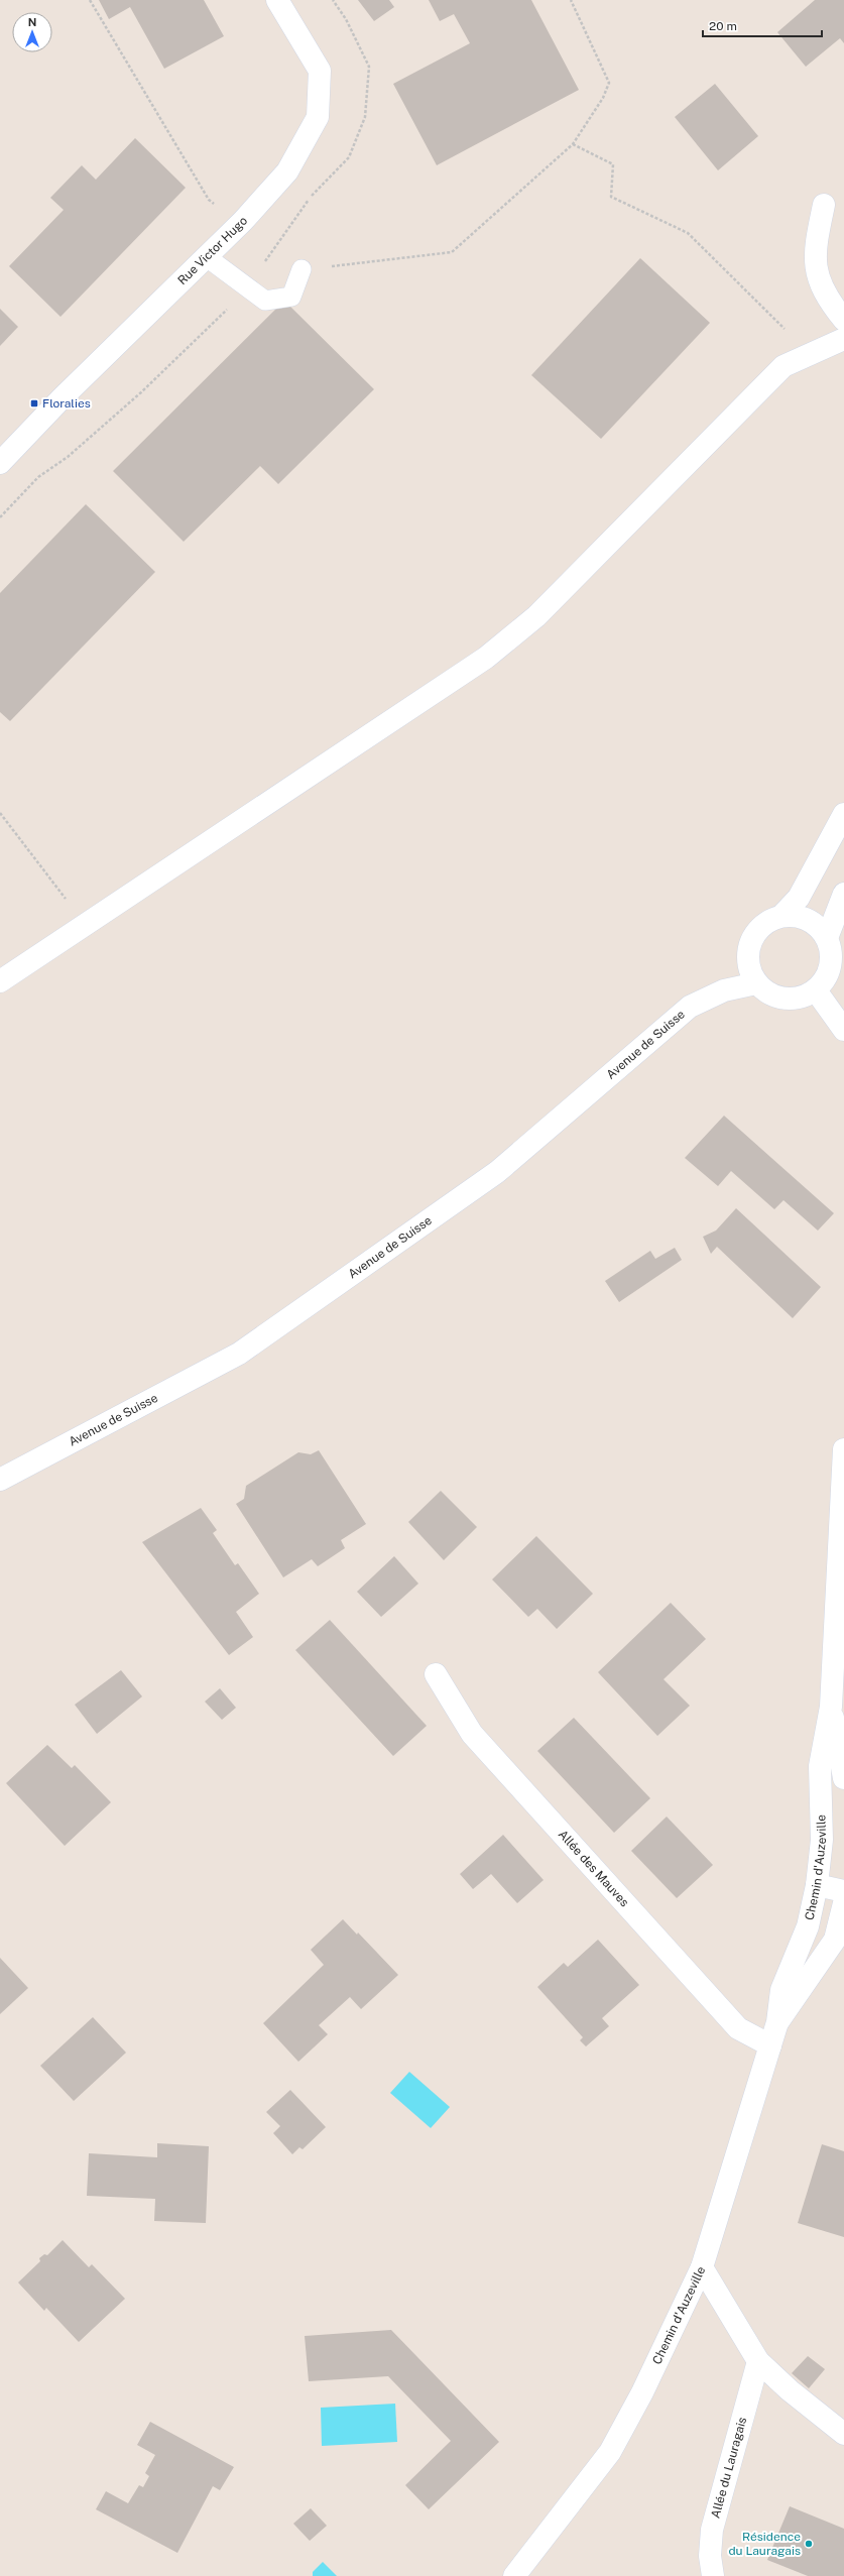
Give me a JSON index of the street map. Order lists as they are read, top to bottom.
{
  "streets": {
    "street": [
      "Rue Victor Hugo",
      "Avenue de Suisse",
      "Chemin d'Auzeville",
      "Allée des Mauves",
      "Allée du Lauragais"
    ]
  },
  "crossings": [
    ["Chemin d'Auzeville", "Allée des Mauves"]
  ],
  "places": {
    "transit": ["Floralies"],
    "other": ["Résidence du Lauragais"]
  },
  "scale_bar": "20 m",
  "north": "top"
}
